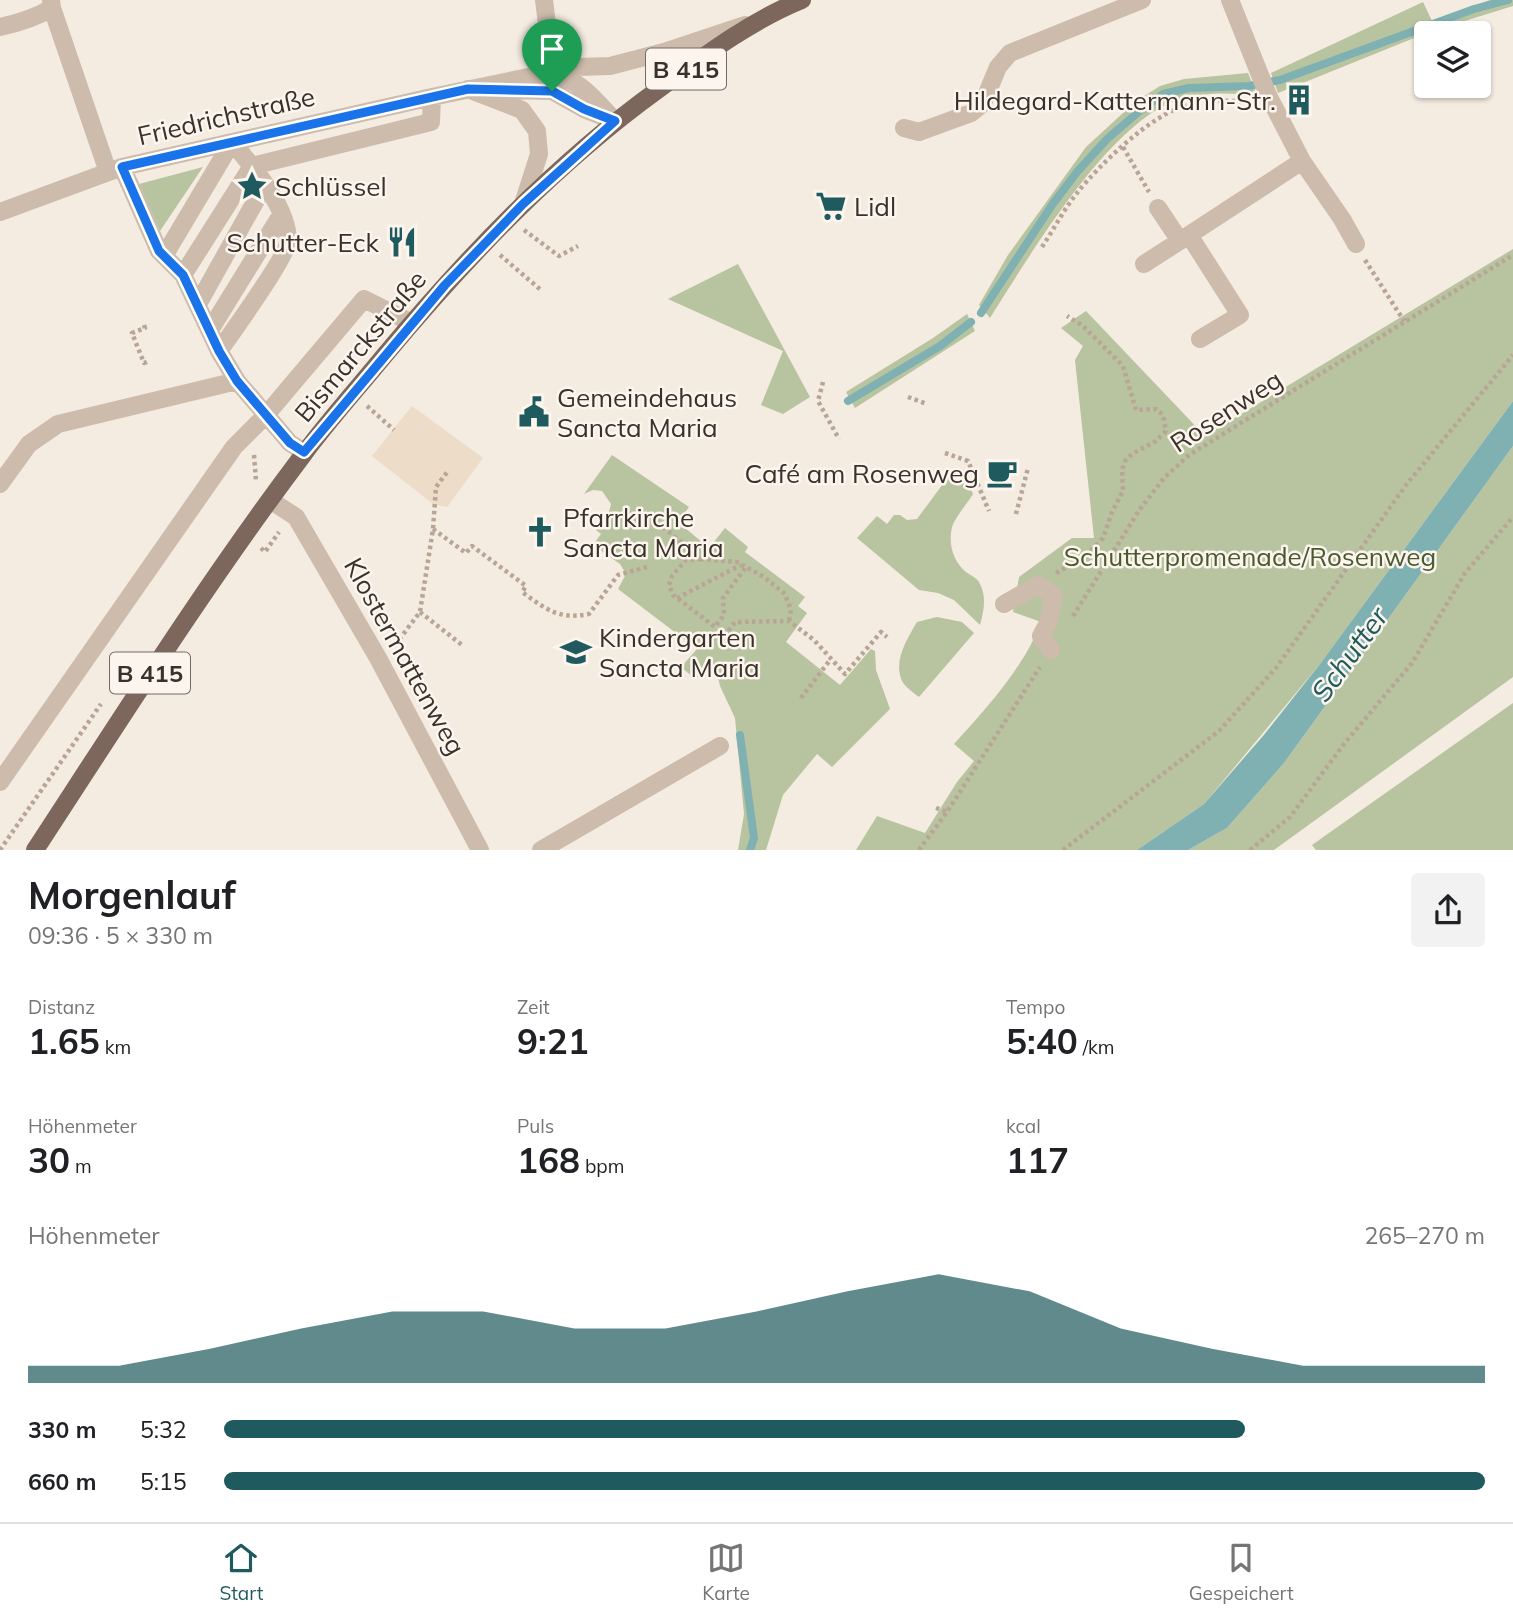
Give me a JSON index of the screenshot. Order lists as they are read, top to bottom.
{
  "streets": {
    "main road": ["B 415", "Bismarckstraße"],
    "street": ["Friedrichstraße", "Klostermattenweg"],
    "path": ["Rosenweg"]
  },
  "crossings": [
    ["B 415", "Friedrichstraße"],
    ["B 415", "Bismarckstraße"],
    ["Friedrichstraße", "Bismarckstraße"],
    ["Bismarckstraße", "Klostermattenweg"]
  ],
  "water": ["Schutter"],
  "parks": ["Schutterpromenade/Rosenweg"],
  "places": {
    "building": ["Hildegard-Kattermann-Str."],
    "place": ["Schlüssel"],
    "supermarket": ["Lidl"],
    "restaurant": ["Schutter-Eck"],
    "public building": ["Gemeindehaus Sancta Maria"],
    "cafe": ["Café am Rosenweg"],
    "church": ["Pfarrkirche Sancta Maria"],
    "school or university": ["Kindergarten Sancta Maria"]
  },
  "page": {
    "heading": ["Morgenlauf", "09:36 · 5 × 330 m"],
    "stats": [
      ["Distanz", "1.65 km"],
      ["Zeit", "9:21"],
      ["Tempo", "5:40 /km"],
      ["Höhenmeter", "30 m"],
      ["Puls", "168 bpm"],
      ["kcal", "117"]
    ],
    "chart": ["Höhenmeter", "265–270 m"],
    "list": [
      {
        "name": "330 m",
        "note": "5:32"
      },
      {
        "name": "660 m",
        "note": "5:15"
      }
    ],
    "tabs": ["Start", "Karte", "Gespeichert"]
  }
}
